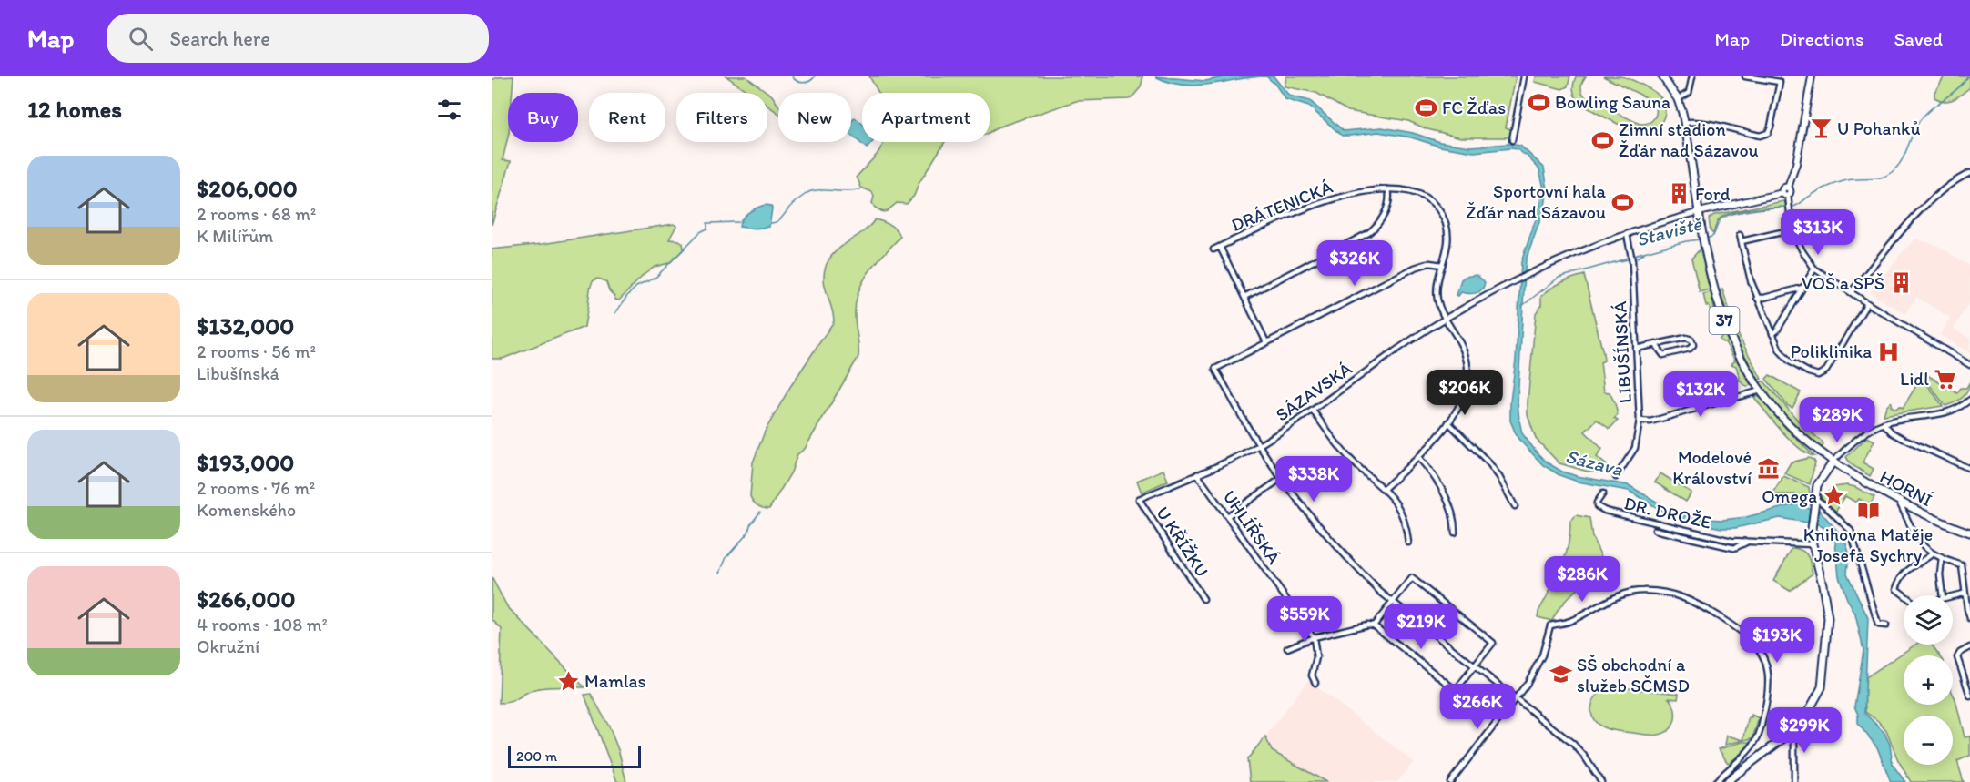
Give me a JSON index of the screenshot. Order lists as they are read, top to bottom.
{
  "streets": {
    "main road": ["37", "HORNÍ"],
    "street": [
      "DRÁTENICKÁ",
      "LIBUŠÍNSKÁ",
      "SÁZAVSKÁ",
      "DR. DROŽE",
      "UHLÍŘSKÁ",
      "U KŘÍŽKU"
    ]
  },
  "crossings": [
    ["DRÁTENICKÁ", "SÁZAVSKÁ"],
    ["37", "LIBUŠÍNSKÁ"],
    ["37", "HORNÍ"],
    ["LIBUŠÍNSKÁ", "SÁZAVSKÁ"],
    ["SÁZAVSKÁ", "UHLÍŘSKÁ"],
    ["SÁZAVSKÁ", "U KŘÍŽKU"]
  ],
  "water": ["Staviště", "Sázava"],
  "places": {
    "sports": [
      "Bowling Sauna",
      "FC Žďas",
      "Zimní stadion Žďár nad Sázavou",
      "Sportovní hala Žďár nad Sázavou"
    ],
    "bar": ["U Pohanků"],
    "building": ["Ford", "VOŠ a SPŠ"],
    "hospital": ["Poliklinika"],
    "supermarket": ["Lidl"],
    "museum": ["Modelové Království"],
    "place": ["Omega", "Mamlas"],
    "library": ["Knihovna Matěje Josefa Sychry"],
    "school or university": ["SŠ obchodní a služeb SČMSD"]
  },
  "scale_bar": "200 m",
  "page": {
    "header": "Map",
    "search": "Search here",
    "nav": ["Map", "Directions", "Saved"],
    "heading": "12 homes",
    "chip": [
      "Buy",
      "Rent",
      "Filters",
      "New",
      "Apartment"
    ],
    "list": [
      {
        "name": "$206,000",
        "note": "2 rooms · 68 m² · K Milířům"
      },
      {
        "name": "$132,000",
        "note": "2 rooms · 56 m² · Libušínská"
      },
      {
        "name": "$193,000",
        "note": "2 rooms · 76 m² · Komenského"
      },
      {
        "name": "$266,000",
        "note": "4 rooms · 108 m² · Okružní"
      }
    ],
    "price": [
      "$313K",
      "$326K",
      "$206K",
      "$132K",
      "$289K",
      "$338K",
      "$286K",
      "$559K",
      "$219K",
      "$193K",
      "$266K",
      "$299K"
    ],
    "map_buttons": ["+", "−"],
    "scale": "200 m"
  }
}
